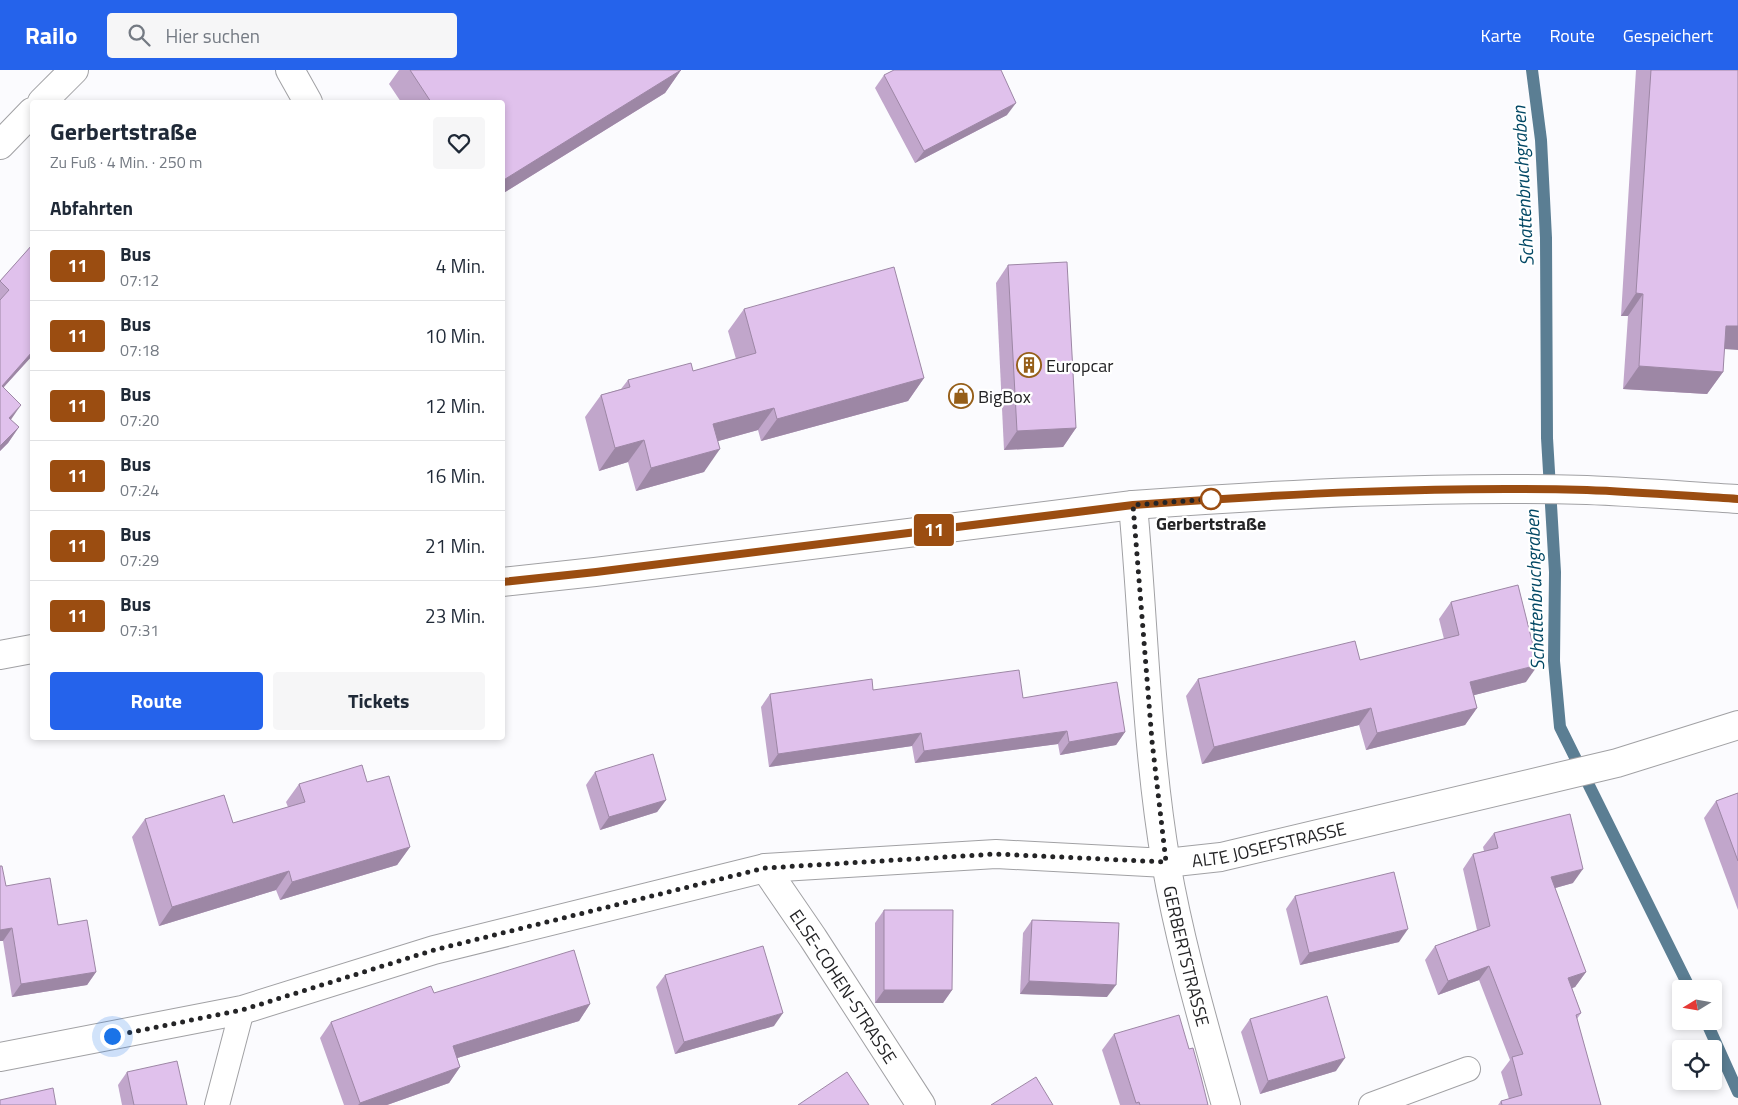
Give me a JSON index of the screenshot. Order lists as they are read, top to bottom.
{
  "streets": {
    "street": ["ALTE JOSEFSTRASSE", "GERBERTSTRASSE", "ELSE-COHEN-STRASSE"]
  },
  "crossings": [
    ["ALTE JOSEFSTRASSE", "GERBERTSTRASSE"],
    ["ALTE JOSEFSTRASSE", "ELSE-COHEN-STRASSE"]
  ],
  "water": ["Schattenbruchgraben"],
  "places": {
    "building": ["Europcar"],
    "shop": ["BigBox"],
    "other": ["Gerbertstraße"]
  },
  "lines": ["bus line 11"],
  "north": "left",
  "page": {
    "header": "Railo",
    "search": "Hier suchen",
    "nav": ["Karte", "Route", "Gespeichert"],
    "on_map": "11",
    "heading": [
      ["Gerbertstraße", "Zu Fuß · 4 Min. · 250 m"],
      "Abfahrten"
    ],
    "list": [
      {
        "mark": "11",
        "name": "Bus",
        "note": "07:12",
        "value": "4 Min."
      },
      {
        "mark": "11",
        "name": "Bus",
        "note": "07:18",
        "value": "10 Min."
      },
      {
        "mark": "11",
        "name": "Bus",
        "note": "07:20",
        "value": "12 Min."
      },
      {
        "mark": "11",
        "name": "Bus",
        "note": "07:24",
        "value": "16 Min."
      },
      {
        "mark": "11",
        "name": "Bus",
        "note": "07:29",
        "value": "21 Min."
      },
      {
        "mark": "11",
        "name": "Bus",
        "note": "07:31",
        "value": "23 Min."
      }
    ],
    "buttons": ["Route", "Tickets"]
  }
}
